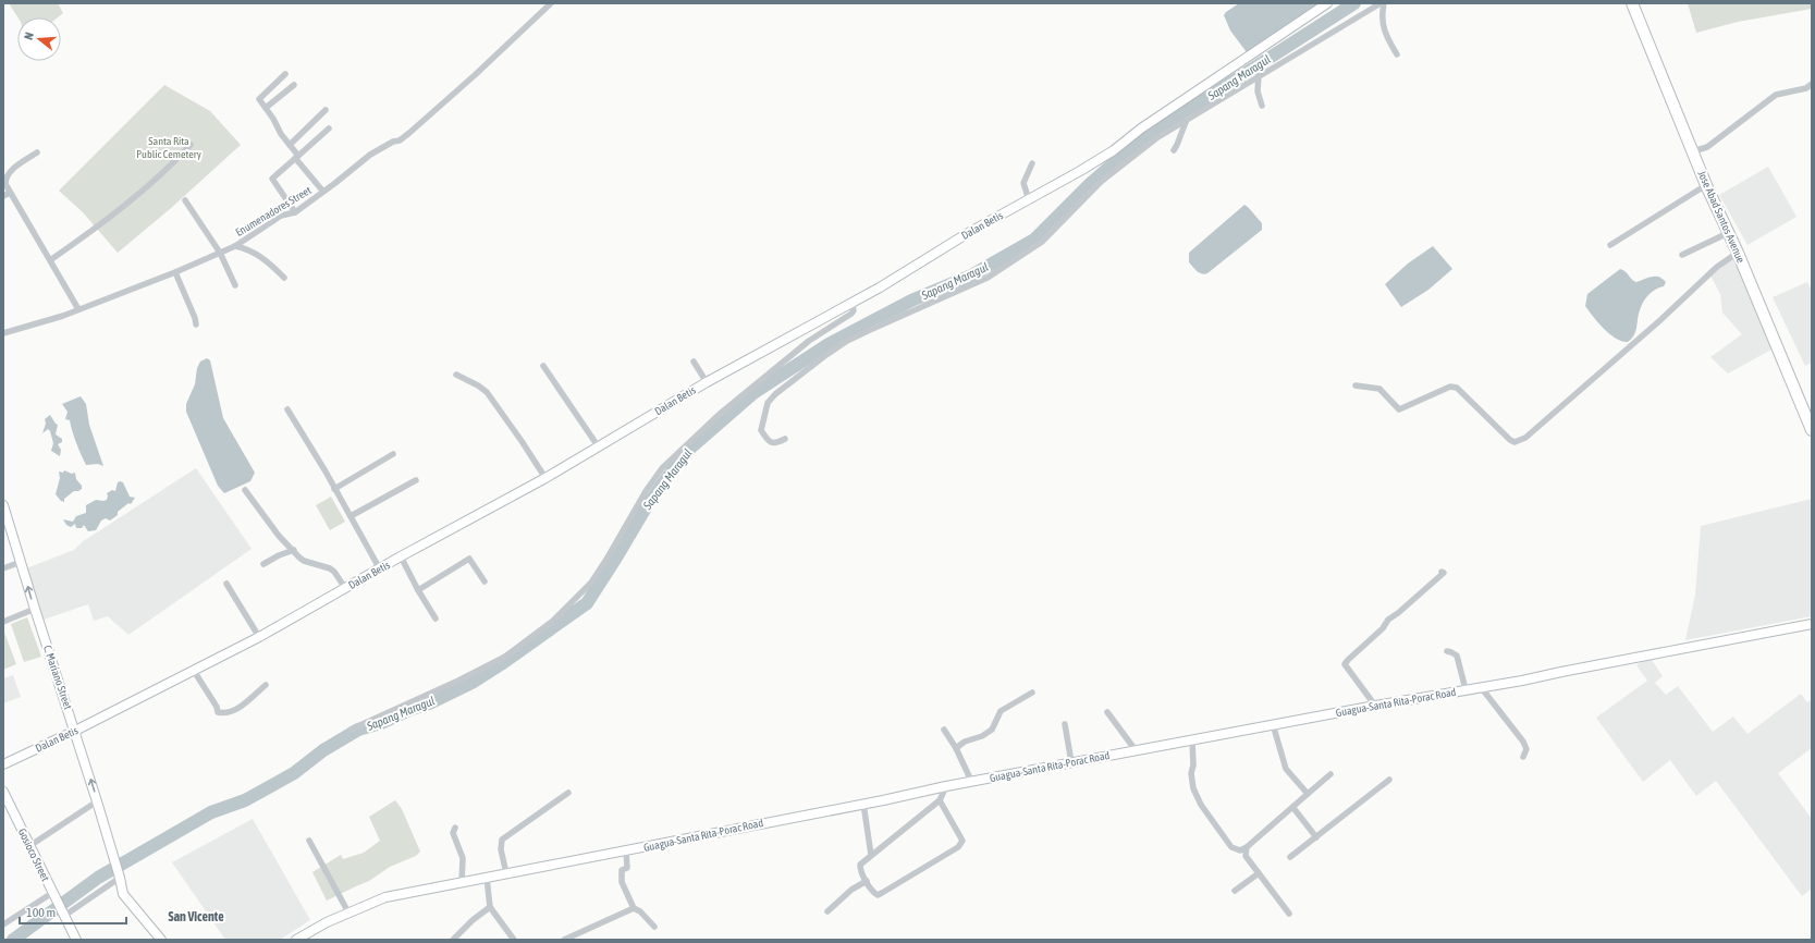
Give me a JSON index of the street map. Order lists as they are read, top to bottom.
{
  "streets": {
    "highway": ["Jose Abad Santos Avenue"],
    "street": [
      "Enumenadores Street",
      "Dalan Betis",
      "C. Mariano Street",
      "Guagua-Santa Rita-Porac Road",
      "Gosioco Street"
    ]
  },
  "crossings": [
    ["Dalan Betis", "C. Mariano Street"]
  ],
  "districts": ["San Vicente"],
  "water": ["Sapang Maragul"],
  "parks": ["Santa Rita Public Cemetery"],
  "scale_bar": "100 m",
  "north": "left"
}
